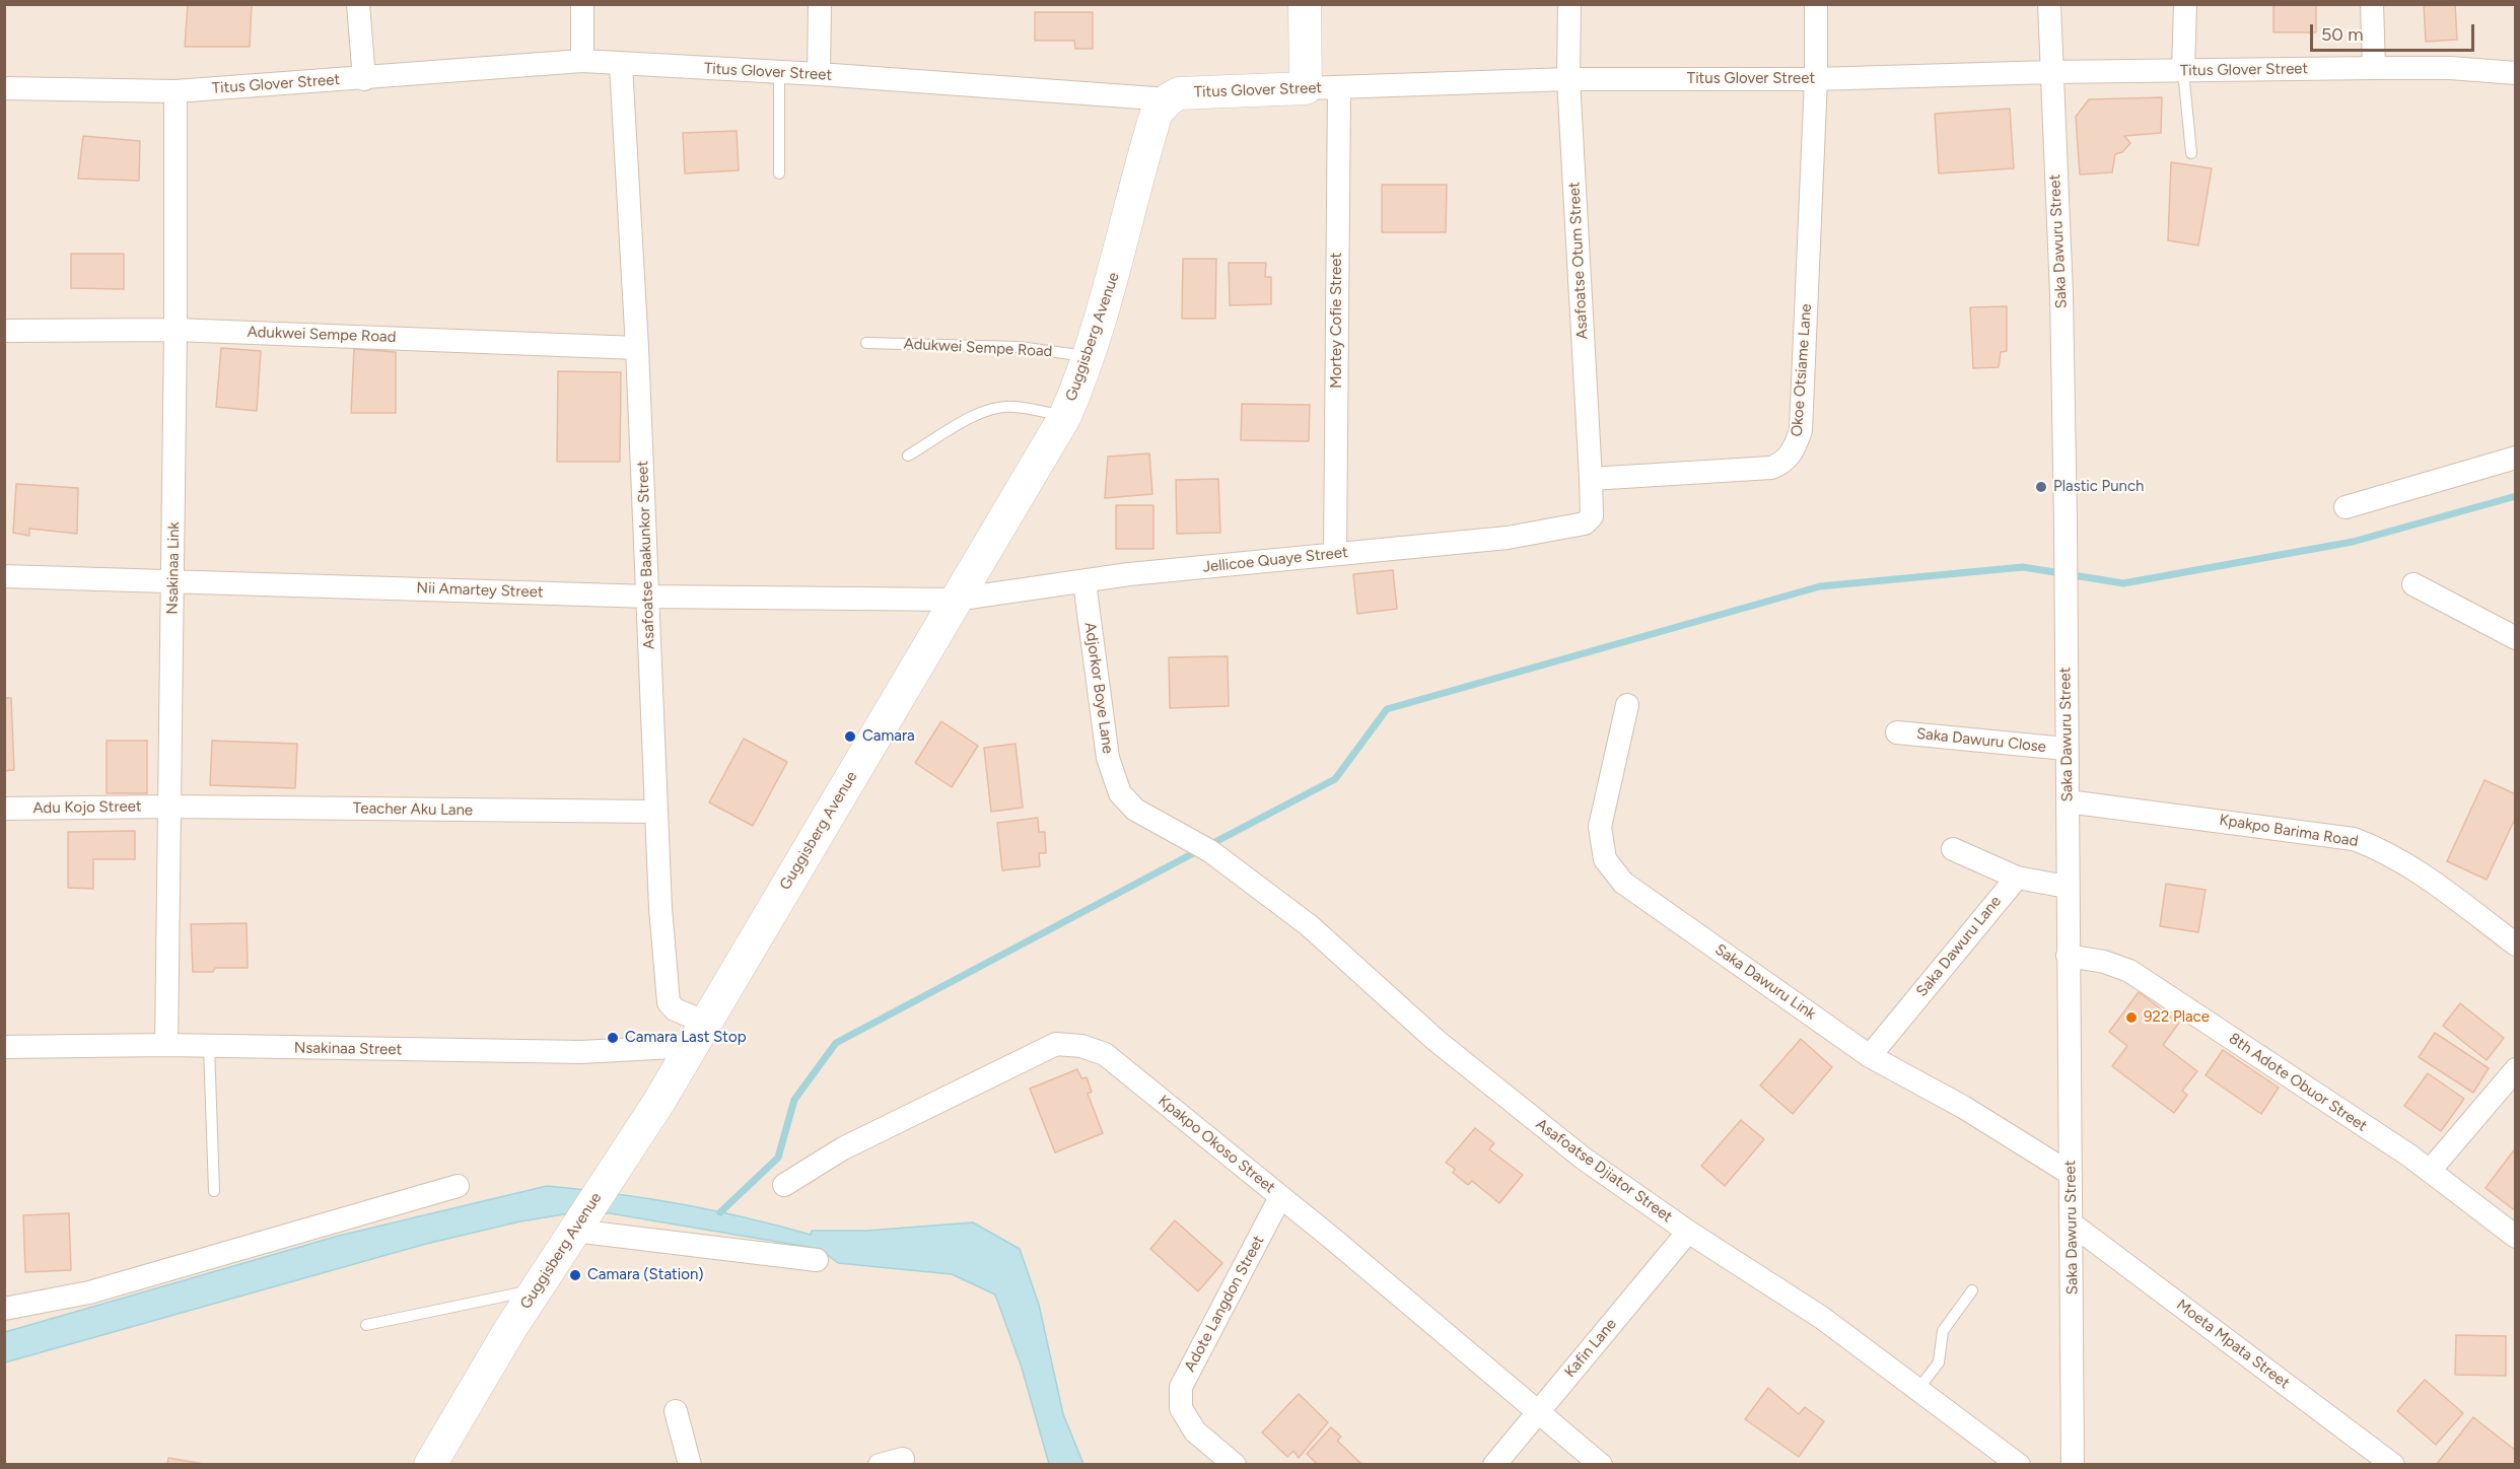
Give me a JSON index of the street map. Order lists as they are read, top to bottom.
{
  "streets": {
    "main road": ["Titus Glover Street", "Guggisberg Avenue"],
    "street": [
      "Saka Dawuru Street",
      "Asafoatse Otum Street",
      "Mortey Cofie Street",
      "Adukwei Sempe Road",
      "Okoe Otsiame Lane",
      "Asafoatse Baakunkor Street",
      "Jellicoe Quaye Street",
      "Nsakinaa Link",
      "Nii Amartey Street",
      "Adjorkor Boye Lane",
      "Saka Dawuru Close",
      "Adu Kojo Street",
      "Teacher Aku Lane",
      "Kpakpo Barima Road",
      "Saka Dawuru Lane",
      "Saka Dawuru Link",
      "Nsakinaa Street",
      "8th Adote Obuor Street",
      "Kpakpo Okoso Street",
      "Asafoatse Djiator Street",
      "Adote Langdon Street",
      "Moeta Mpata Street",
      "Kafin Lane"
    ]
  },
  "crossings": [
    ["Titus Glover Street", "Saka Dawuru Street"],
    ["Titus Glover Street", "Asafoatse Otum Street"],
    ["Titus Glover Street", "Mortey Cofie Street"],
    ["Titus Glover Street", "Guggisberg Avenue"],
    ["Titus Glover Street", "Okoe Otsiame Lane"],
    ["Titus Glover Street", "Asafoatse Baakunkor Street"],
    ["Titus Glover Street", "Nsakinaa Link"],
    ["Saka Dawuru Street", "Saka Dawuru Close"],
    ["Saka Dawuru Street", "Kpakpo Barima Road"],
    ["Saka Dawuru Street", "Saka Dawuru Link"],
    ["Saka Dawuru Street", "8th Adote Obuor Street"],
    ["Saka Dawuru Street", "Moeta Mpata Street"],
    ["Asafoatse Otum Street", "Okoe Otsiame Lane"],
    ["Asafoatse Otum Street", "Jellicoe Quaye Street"],
    ["Mortey Cofie Street", "Jellicoe Quaye Street"],
    ["Adukwei Sempe Road", "Guggisberg Avenue"],
    ["Adukwei Sempe Road", "Asafoatse Baakunkor Street"],
    ["Adukwei Sempe Road", "Nsakinaa Link"],
    ["Guggisberg Avenue", "Asafoatse Baakunkor Street"],
    ["Guggisberg Avenue", "Jellicoe Quaye Street"],
    ["Guggisberg Avenue", "Nii Amartey Street"],
    ["Guggisberg Avenue", "Nsakinaa Street"],
    ["Asafoatse Baakunkor Street", "Nii Amartey Street"],
    ["Asafoatse Baakunkor Street", "Teacher Aku Lane"],
    ["Asafoatse Baakunkor Street", "Nsakinaa Street"],
    ["Jellicoe Quaye Street", "Nii Amartey Street"],
    ["Jellicoe Quaye Street", "Adjorkor Boye Lane"],
    ["Nsakinaa Link", "Nii Amartey Street"],
    ["Nsakinaa Link", "Adu Kojo Street"],
    ["Nsakinaa Link", "Teacher Aku Lane"],
    ["Nsakinaa Link", "Nsakinaa Street"],
    ["Adjorkor Boye Lane", "Asafoatse Djiator Street"],
    ["Adu Kojo Street", "Teacher Aku Lane"],
    ["Saka Dawuru Lane", "Saka Dawuru Link"],
    ["Kpakpo Okoso Street", "Adote Langdon Street"],
    ["Kpakpo Okoso Street", "Kafin Lane"],
    ["Asafoatse Djiator Street", "Kafin Lane"]
  ],
  "places": [
    "Plastic Punch",
    "Camara",
    "922 Place",
    "Camara Last Stop",
    "Camara (Station)"
  ],
  "scale_bar": "50 m"
}
